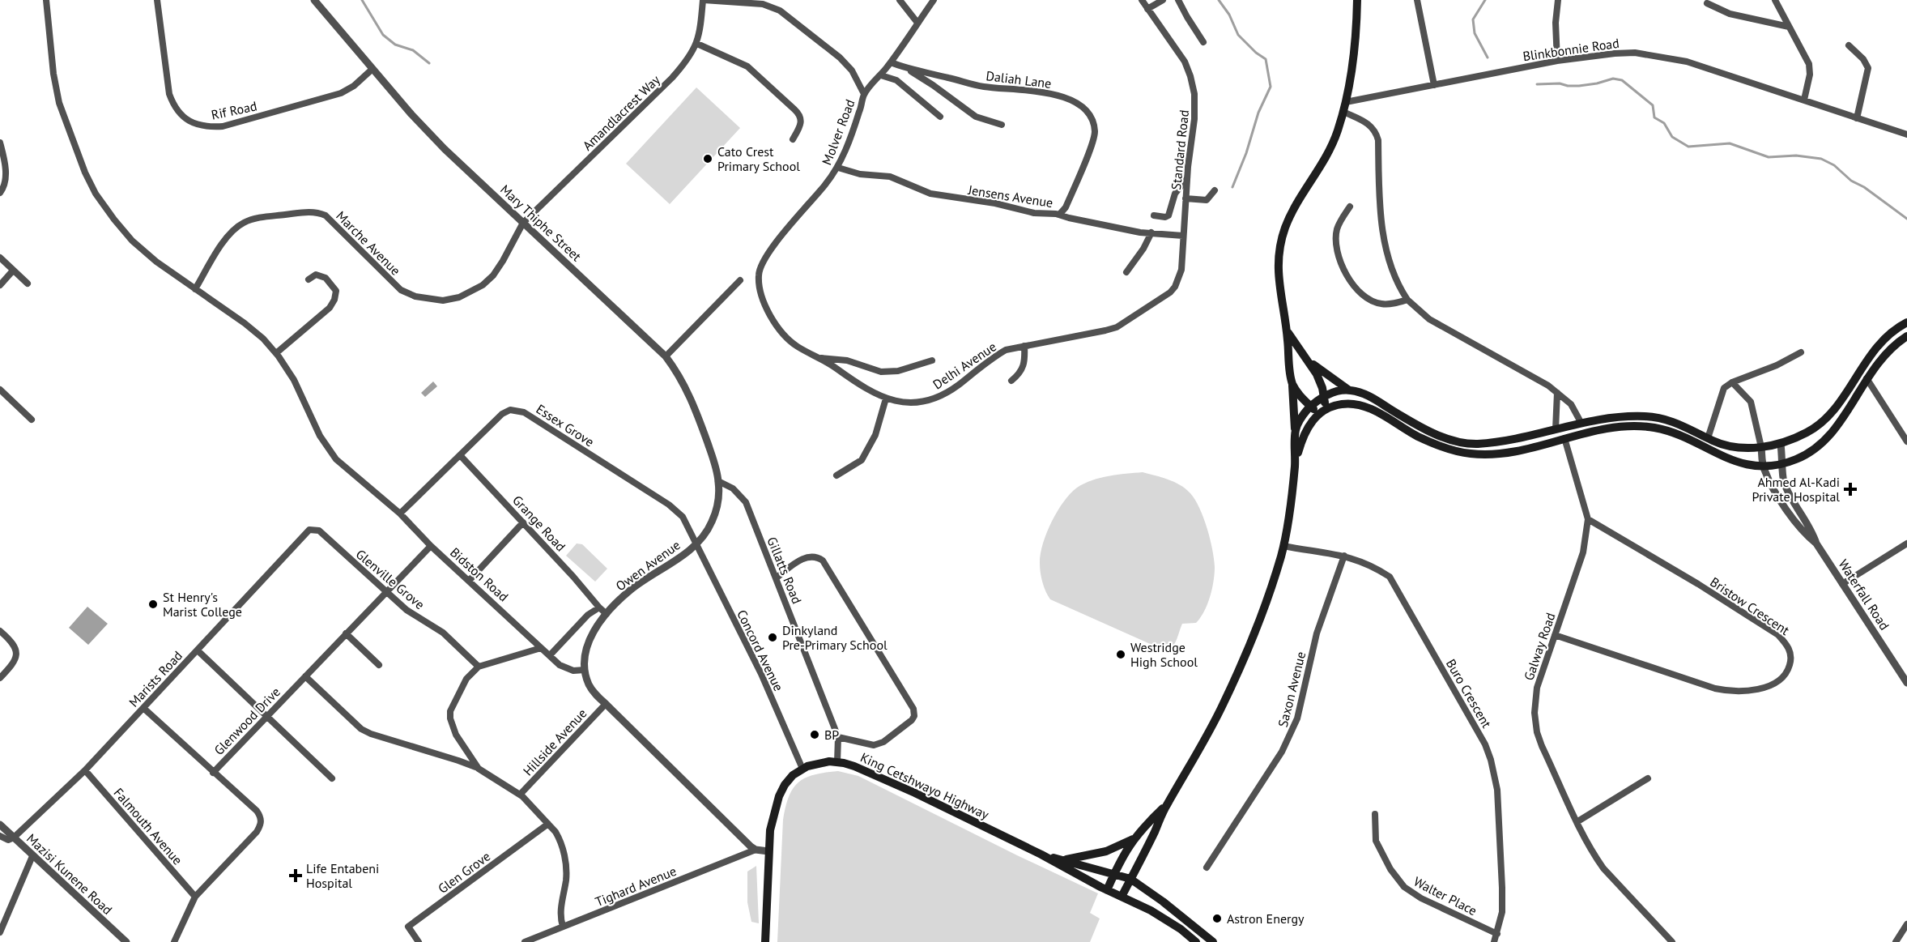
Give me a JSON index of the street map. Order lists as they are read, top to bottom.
{
  "streets": {
    "main road": ["King Cetshwayo Highway"],
    "street": [
      "Blinkbonnie Road",
      "Daliah Lane",
      "Rif Road",
      "Amandlacrest Way",
      "Molver Road",
      "Standard Road",
      "Jensens Avenue",
      "Mary Thiphe Street",
      "Marche Avenue",
      "Delhi Avenue",
      "Essex Grove",
      "Grange Road",
      "Owen Avenue",
      "Gillatts Road",
      "Bidston Road",
      "Glenville Grove",
      "Waterfall Road",
      "Bristow Crescent",
      "Galway Road",
      "Concord Avenue",
      "Marists Road",
      "Saxon Avenue",
      "Buro Crescent",
      "Glenwood Drive",
      "Hillside Avenue",
      "Falmouth Avenue",
      "Glen Grove",
      "Mazisi Kunene Road",
      "Tighard Avenue",
      "Walter Place"
    ]
  },
  "crossings": [
    ["Daliah Lane", "Molver Road"],
    ["Daliah Lane", "Jensens Avenue"],
    ["Rif Road", "Mary Thiphe Street"],
    ["Amandlacrest Way", "Mary Thiphe Street"],
    ["Amandlacrest Way", "Marche Avenue"],
    ["Molver Road", "Jensens Avenue"],
    ["Molver Road", "Delhi Avenue"],
    ["Standard Road", "Jensens Avenue"],
    ["Standard Road", "Delhi Avenue"],
    ["Mary Thiphe Street", "Marche Avenue"],
    ["Mary Thiphe Street", "Owen Avenue"],
    ["Mary Thiphe Street", "Gillatts Road"],
    ["Marche Avenue", "Bidston Road"],
    ["Essex Grove", "Grange Road"],
    ["Essex Grove", "Owen Avenue"],
    ["Essex Grove", "Bidston Road"],
    ["Essex Grove", "Concord Avenue"],
    ["Owen Avenue", "Gillatts Road"],
    ["Owen Avenue", "Bidston Road"],
    ["Owen Avenue", "Concord Avenue"],
    ["Gillatts Road", "King Cetshwayo Highway"],
    ["Bidston Road", "Glenwood Drive"],
    ["Glenville Grove", "Marists Road"],
    ["Glenville Grove", "Glenwood Drive"],
    ["Bristow Crescent", "Galway Road"],
    ["Concord Avenue", "King Cetshwayo Highway"],
    ["Marists Road", "Falmouth Avenue"],
    ["Marists Road", "Mazisi Kunene Road"],
    ["Saxon Avenue", "Buro Crescent"],
    ["Buro Crescent", "Walter Place"],
    ["Glenwood Drive", "Falmouth Avenue"]
  ],
  "places": {
    "other": [
      "Cato Crest Primary School",
      "St Henry's Marist College",
      "Dinkyland Pre-Primary School",
      "Westridge High School",
      "BP",
      "Astron Energy"
    ],
    "health": ["Ahmed Al-Kadi Private Hospital", "Life Entabeni Hospital"]
  }
}
